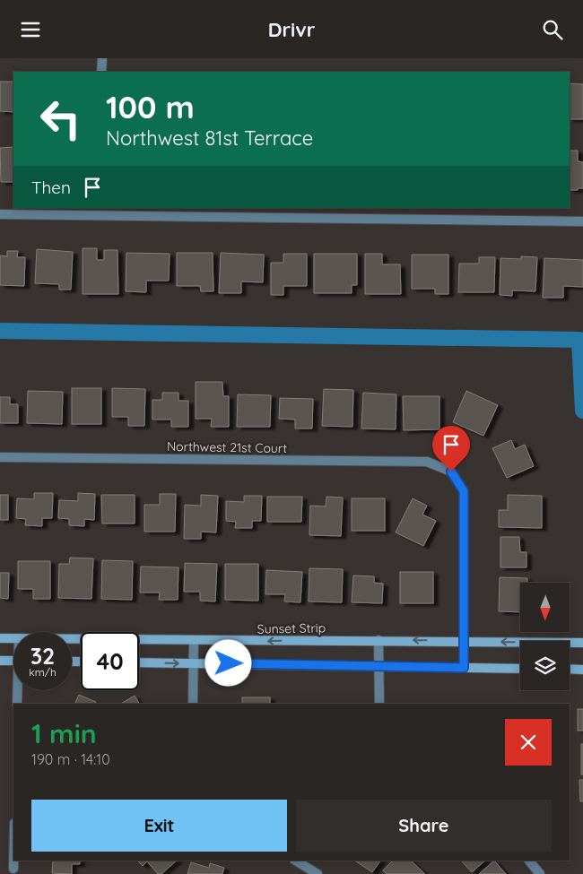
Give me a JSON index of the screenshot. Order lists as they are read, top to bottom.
{
  "streets": {
    "street": ["Northwest 21st Court", "Sunset Strip"]
  },
  "crossings": [
    ["Northwest 21st Court", "Sunset Strip"]
  ],
  "north": "bottom",
  "page": {
    "header": "Drivr",
    "turn": ["100 m", "Northwest 81st Terrace"],
    "then": "Then",
    "speed": "32 km/h",
    "limit": "40",
    "heading": ["1 min", "190 m · 14:10"],
    "buttons": ["Exit", "Share"]
  }
}
